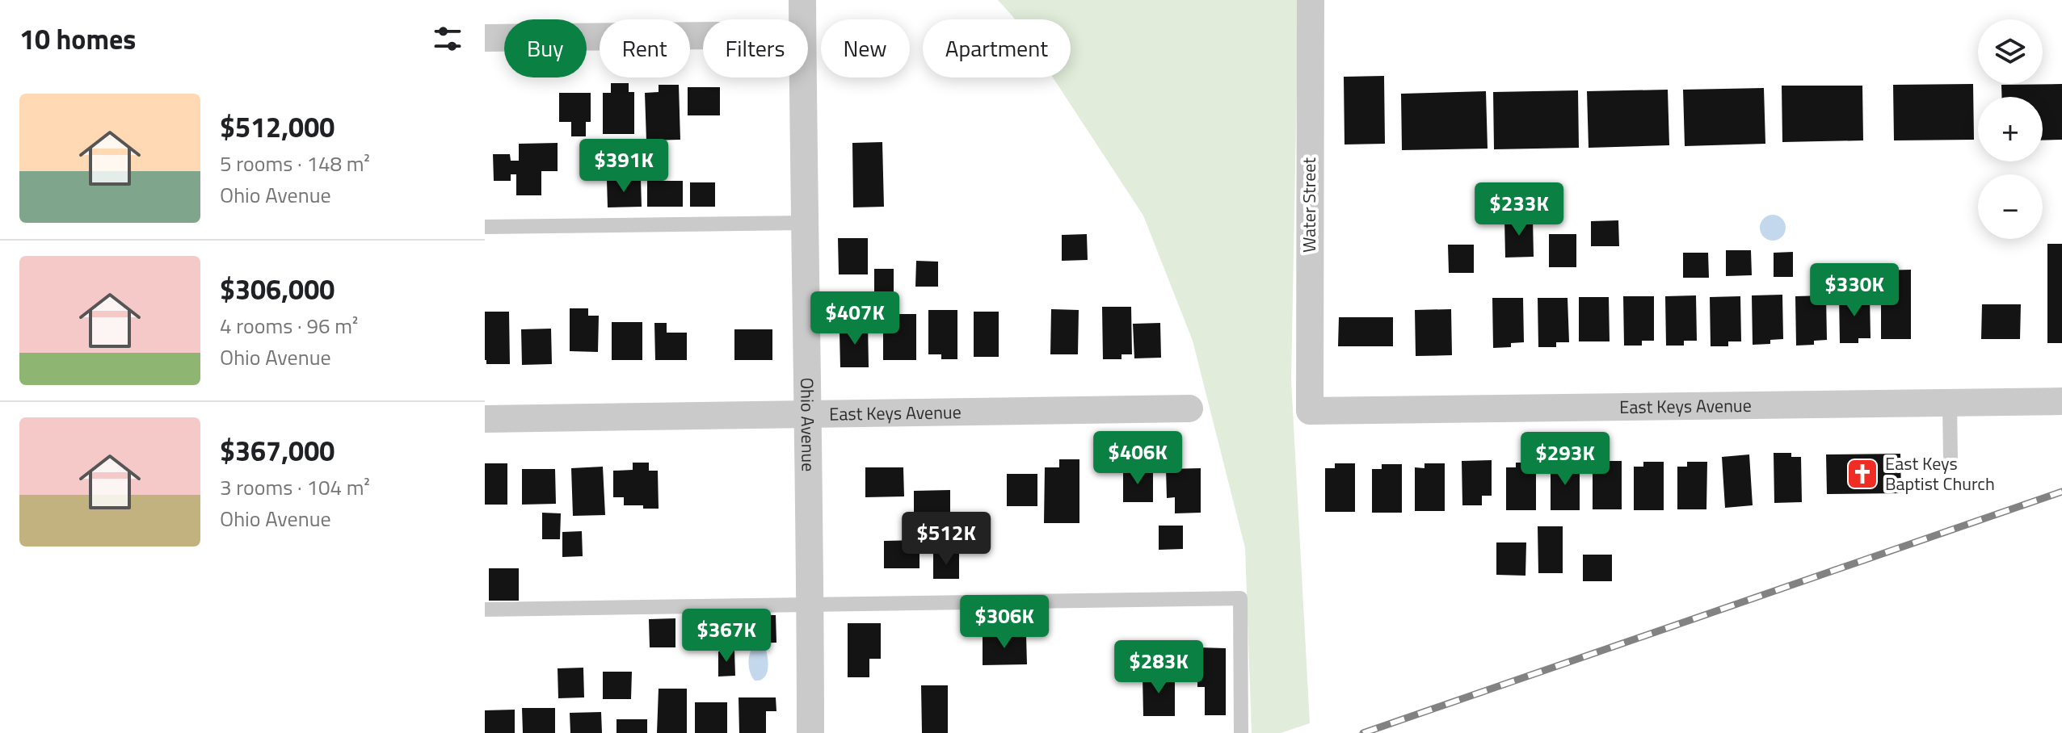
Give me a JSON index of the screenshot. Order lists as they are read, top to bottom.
{
  "streets": {
    "street": ["Water Street", "East Keys Avenue", "Ohio Avenue"]
  },
  "crossings": [
    ["Water Street", "East Keys Avenue"],
    ["East Keys Avenue", "Ohio Avenue"]
  ],
  "places": {
    "church": ["East Keys Baptist Church"]
  },
  "page": {
    "heading": "10 homes",
    "map_buttons": ["+", "−"],
    "chip": [
      "Buy",
      "Rent",
      "Filters",
      "New",
      "Apartment"
    ],
    "list": [
      {
        "name": "$512,000",
        "note": "5 rooms · 148 m² · Ohio Avenue"
      },
      {
        "name": "$306,000",
        "note": "4 rooms · 96 m² · Ohio Avenue"
      },
      {
        "name": "$367,000",
        "note": "3 rooms · 104 m² · Ohio Avenue"
      }
    ],
    "price": [
      "$391K",
      "$233K",
      "$330K",
      "$407K",
      "$406K",
      "$293K",
      "$512K",
      "$306K",
      "$367K",
      "$283K"
    ]
  }
}
